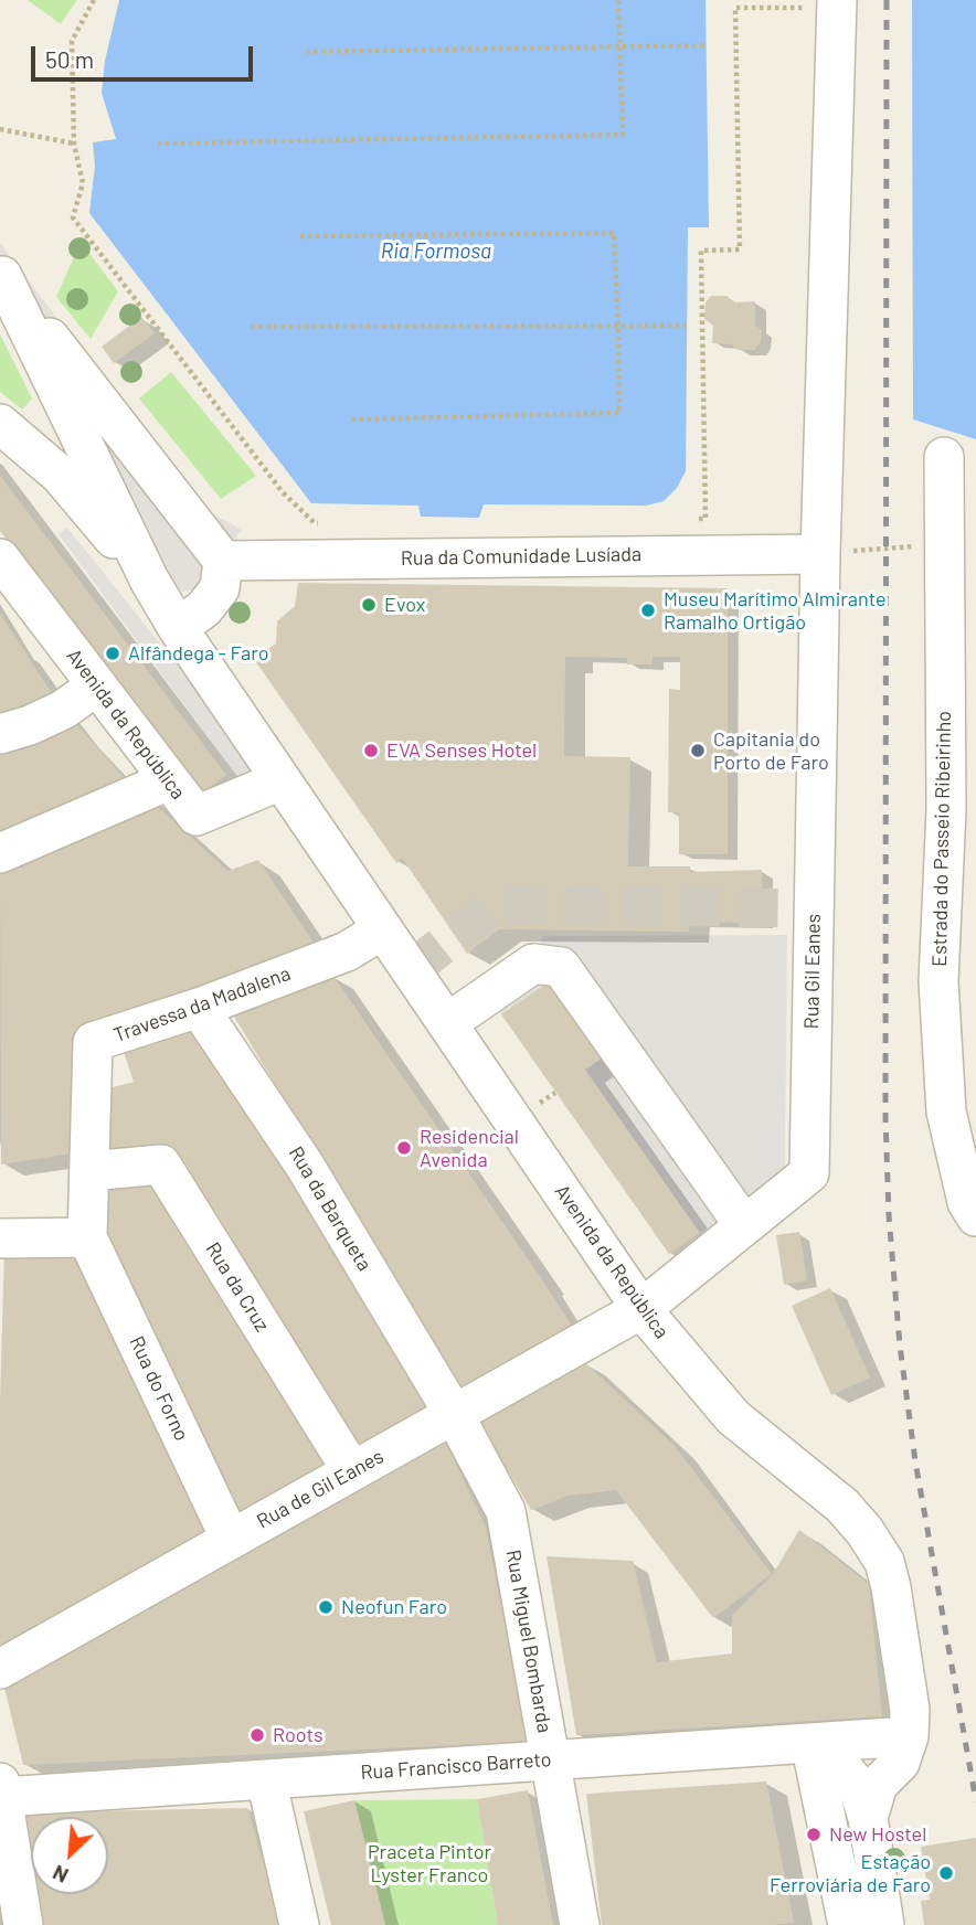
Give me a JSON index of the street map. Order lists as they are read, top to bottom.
{
  "streets": {
    "street": [
      "Rua da Comunidade Lusíada",
      "Avenida da República",
      "Estrada do Passeio Ribeirinho",
      "Rua Gil Eanes",
      "Travessa da Madalena",
      "Rua da Barqueta",
      "Rua da Cruz",
      "Rua do Forno",
      "Rua de Gil Eanes",
      "Rua Miguel Bombarda",
      "Rua Francisco Barreto"
    ]
  },
  "crossings": [
    ["Rua da Comunidade Lusíada", "Avenida da República"],
    ["Rua da Comunidade Lusíada", "Rua Gil Eanes"],
    ["Avenida da República", "Rua Gil Eanes"],
    ["Avenida da República", "Travessa da Madalena"],
    ["Avenida da República", "Rua de Gil Eanes"],
    ["Avenida da República", "Rua Francisco Barreto"],
    ["Rua Gil Eanes", "Rua de Gil Eanes"],
    ["Travessa da Madalena", "Rua da Barqueta"],
    ["Travessa da Madalena", "Rua da Cruz"],
    ["Rua da Barqueta", "Rua de Gil Eanes"],
    ["Rua da Barqueta", "Rua Miguel Bombarda"],
    ["Rua da Cruz", "Rua de Gil Eanes"],
    ["Rua do Forno", "Rua de Gil Eanes"],
    ["Rua de Gil Eanes", "Rua Miguel Bombarda"],
    ["Rua Miguel Bombarda", "Rua Francisco Barreto"]
  ],
  "water": ["Ria Formosa"],
  "parks": ["Praceta Pintor Lyster Franco"],
  "places": [
    "Evox",
    "Museu Marítimo Almirante Ramalho Ortigão",
    "Alfândega - Faro",
    "EVA Senses Hotel",
    "Capitania do Porto de Faro",
    "Residencial Avenida",
    "Neofun Faro",
    "Roots",
    "New Hostel",
    "Estação Ferroviária de Faro"
  ],
  "scale_bar": "50 m",
  "north": "bottom left"
}
